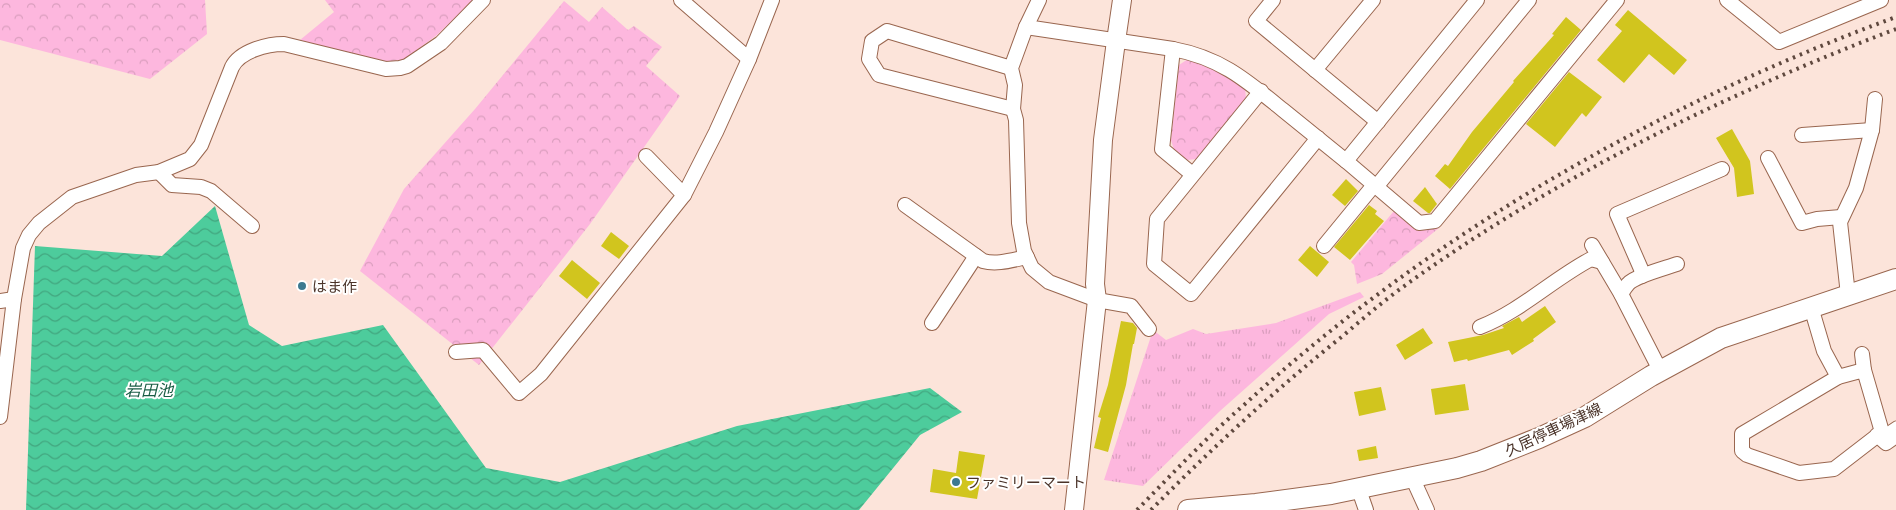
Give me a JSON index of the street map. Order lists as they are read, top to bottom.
{
  "streets": {
    "main road": ["久居停車場津線"]
  },
  "water": ["岩田池"],
  "places": ["はま作", "ファミリーマート"]
}
